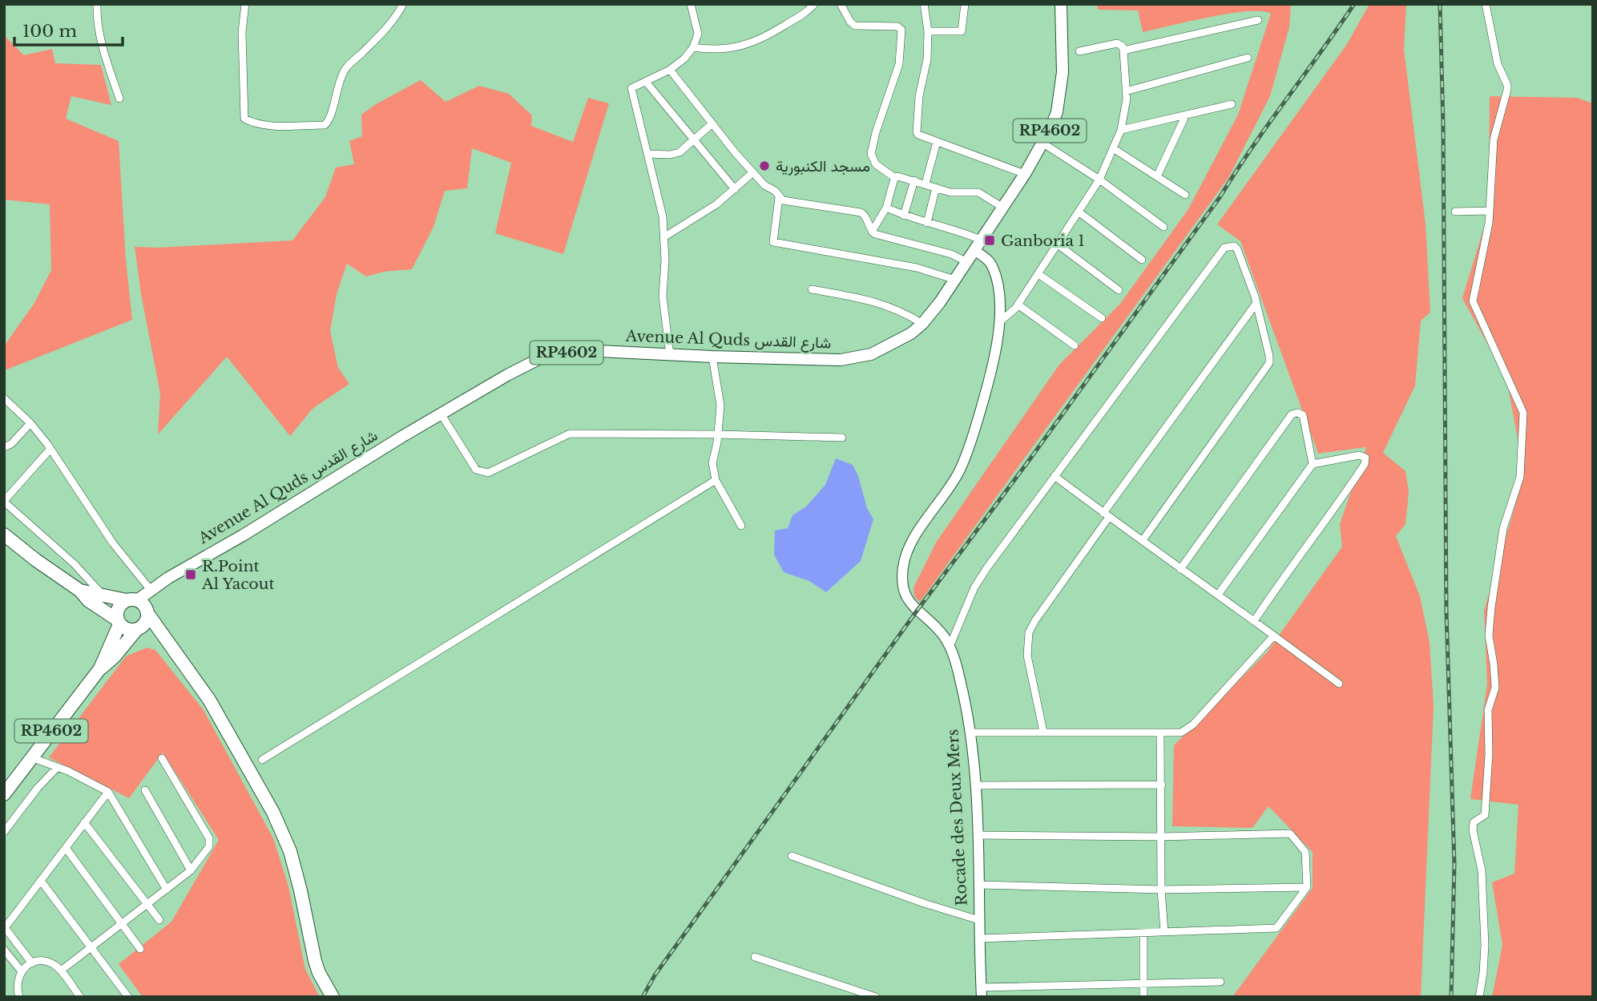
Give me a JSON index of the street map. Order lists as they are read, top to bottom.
{
  "streets": {
    "highway": ["RP4602", "Avenue Al Quds شارع القدس"],
    "main road": ["Rocade des Deux Mers"]
  },
  "crossings": [
    ["RP4602", "Avenue Al Quds شارع القدس"],
    ["Avenue Al Quds شارع القدس", "Rocade des Deux Mers"]
  ],
  "places": {
    "other": ["مسجد الكنبورية"],
    "transit": ["Ganboria 1", "R.Point Al Yacout"]
  },
  "scale_bar": "100 m"
}
